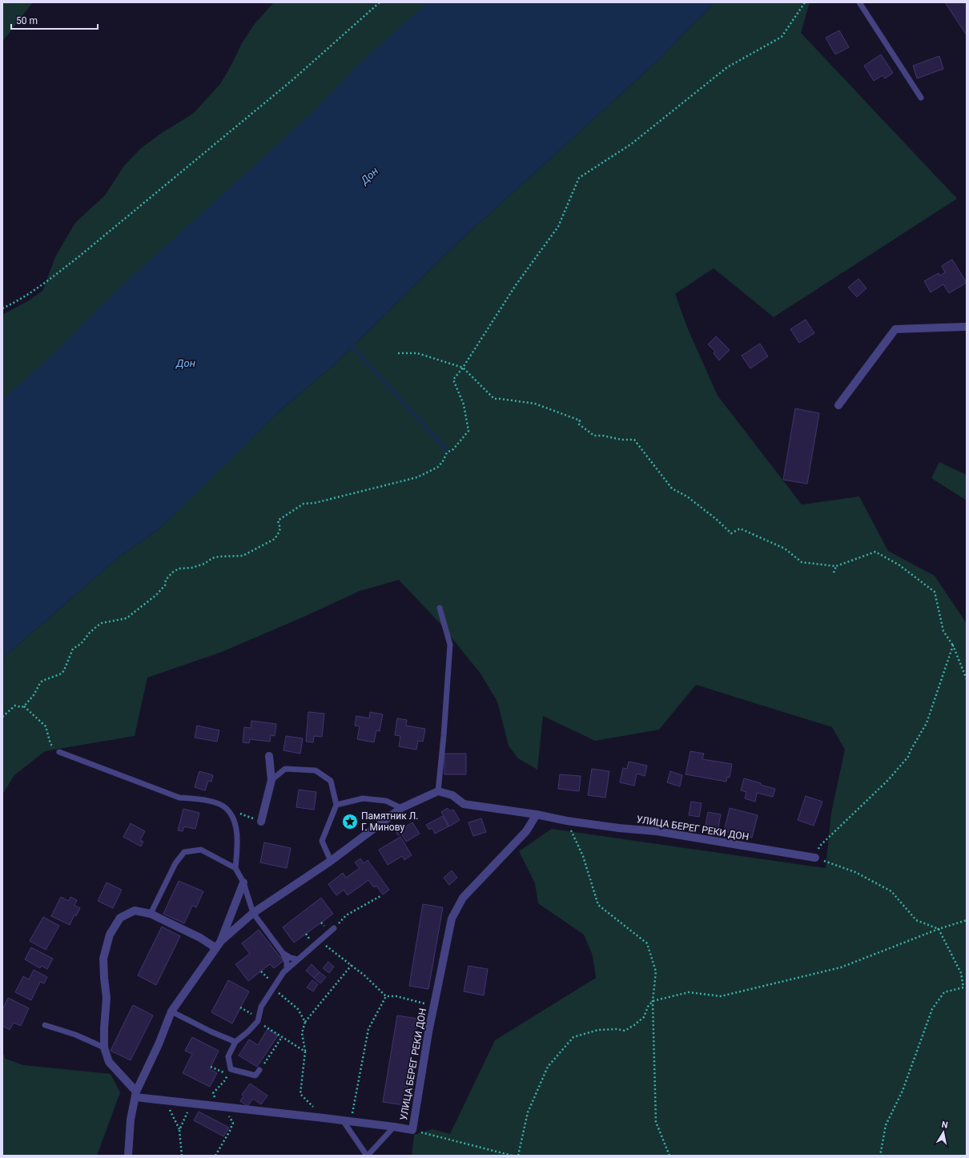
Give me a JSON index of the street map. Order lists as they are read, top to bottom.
{
  "streets": {
    "street": ["УЛИЦА БЕРЕГ РЕКИ ДОН"]
  },
  "water": ["Дон"],
  "places": {
    "place": ["Памятник Л. Г. Минову"]
  },
  "scale_bar": "50 m",
  "north": "top"
}
